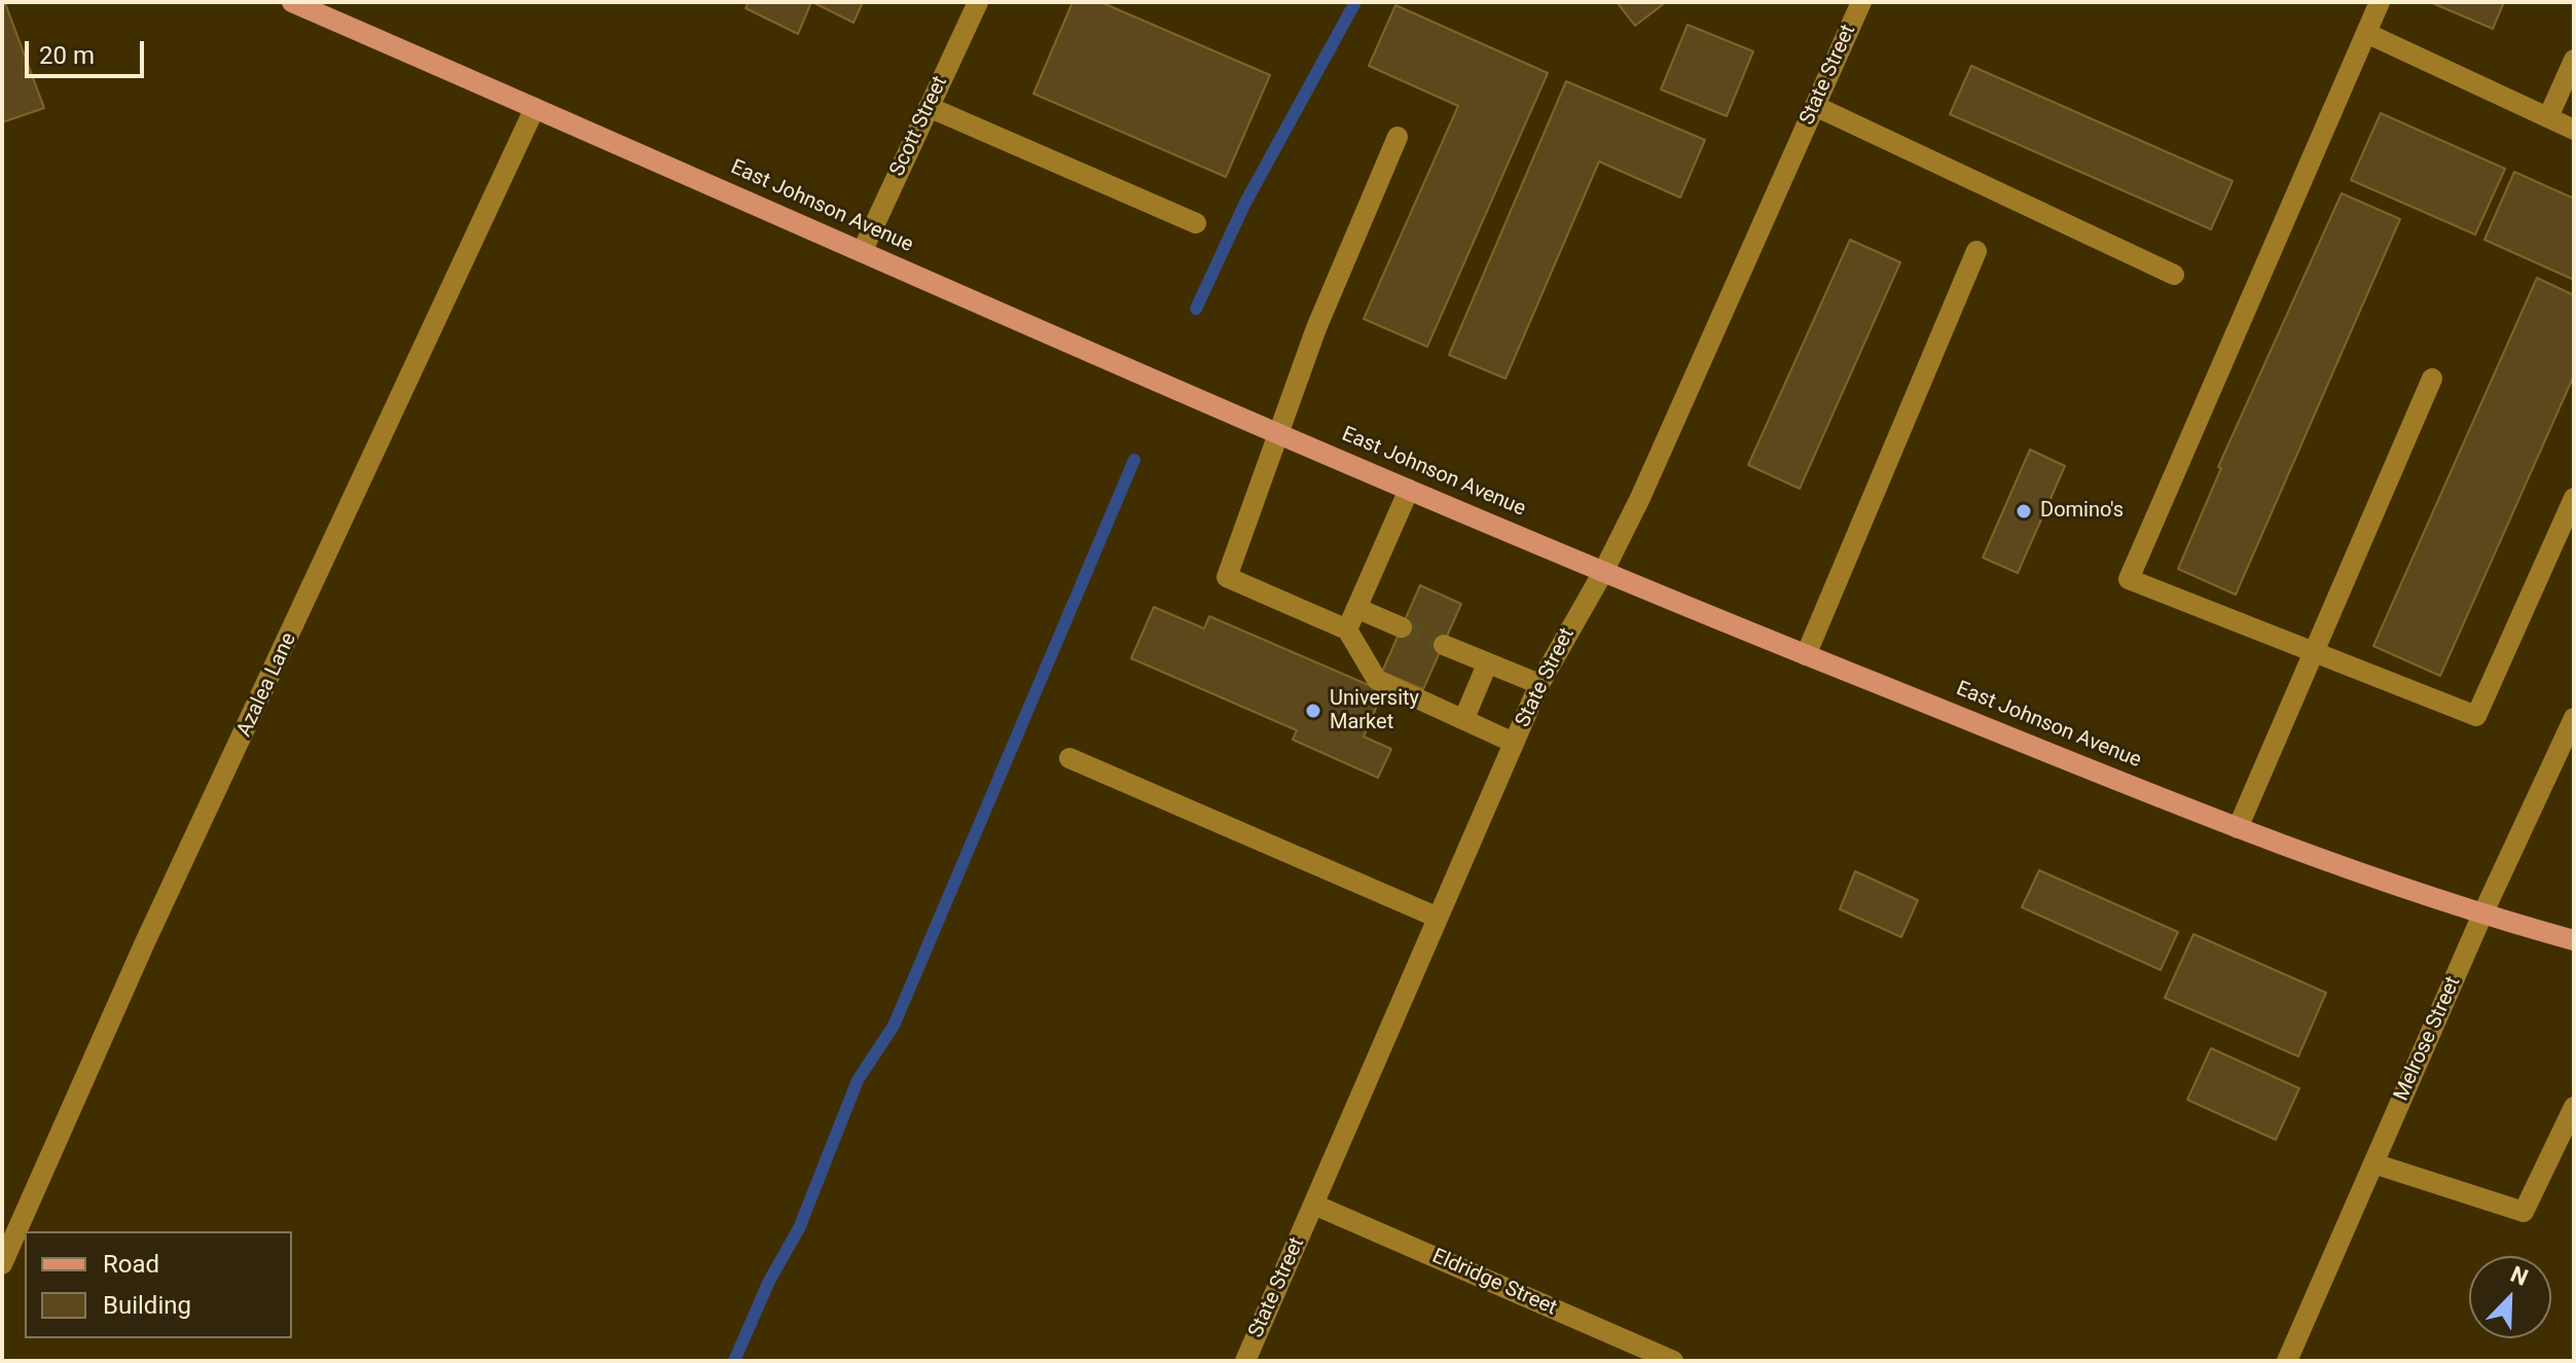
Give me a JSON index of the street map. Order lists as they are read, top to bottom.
{
  "streets": {
    "main road": ["East Johnson Avenue"],
    "street": [
      "State Street",
      "Scott Street",
      "Azalea Lane",
      "Melrose Street",
      "Eldridge Street"
    ]
  },
  "crossings": [
    ["State Street", "East Johnson Avenue"],
    ["State Street", "Eldridge Street"],
    ["Scott Street", "East Johnson Avenue"],
    ["East Johnson Avenue", "Azalea Lane"],
    ["East Johnson Avenue", "Melrose Street"]
  ],
  "places": ["Domino's", "University Market"],
  "legend": ["Road", "Building"],
  "scale_bar": "20 m",
  "north": "top right"
}
